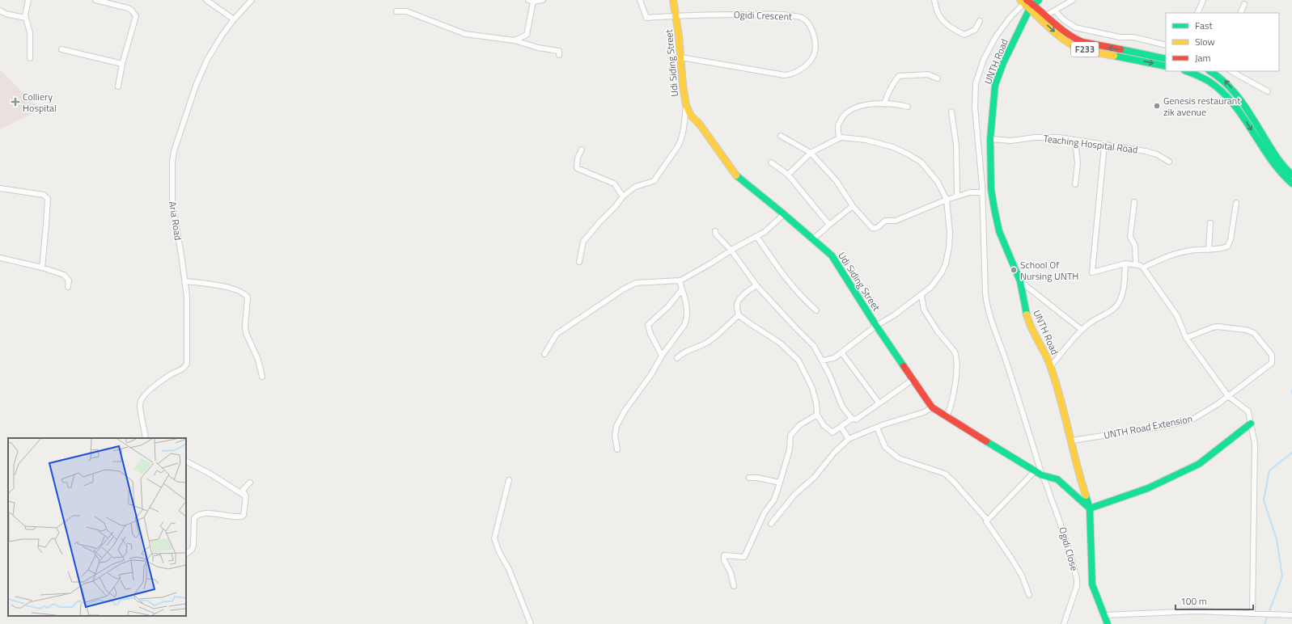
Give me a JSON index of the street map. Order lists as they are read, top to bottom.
{
  "streets": {
    "street": [
      "Ogidi Crescent",
      "F233",
      "UNTH Road",
      "Udi Siding Street",
      "Teaching Hospital Road",
      "Aria Road",
      "UNTH Road Extension",
      "Ogidi Close"
    ]
  },
  "crossings": [
    ["Ogidi Crescent", "Udi Siding Street"],
    ["F233", "UNTH Road"],
    ["F233", "Ogidi Close"],
    ["UNTH Road", "Udi Siding Street"],
    ["UNTH Road", "Teaching Hospital Road"],
    ["UNTH Road", "UNTH Road Extension"],
    ["Udi Siding Street", "Ogidi Close"]
  ],
  "places": {
    "health": ["Colliery Hospital"],
    "other": ["Genesis restaurant zik avenue", "School Of Nursing UNTH"]
  },
  "legend": ["Fast", "Slow", "Jam"],
  "scale_bar": "100 m"
}
